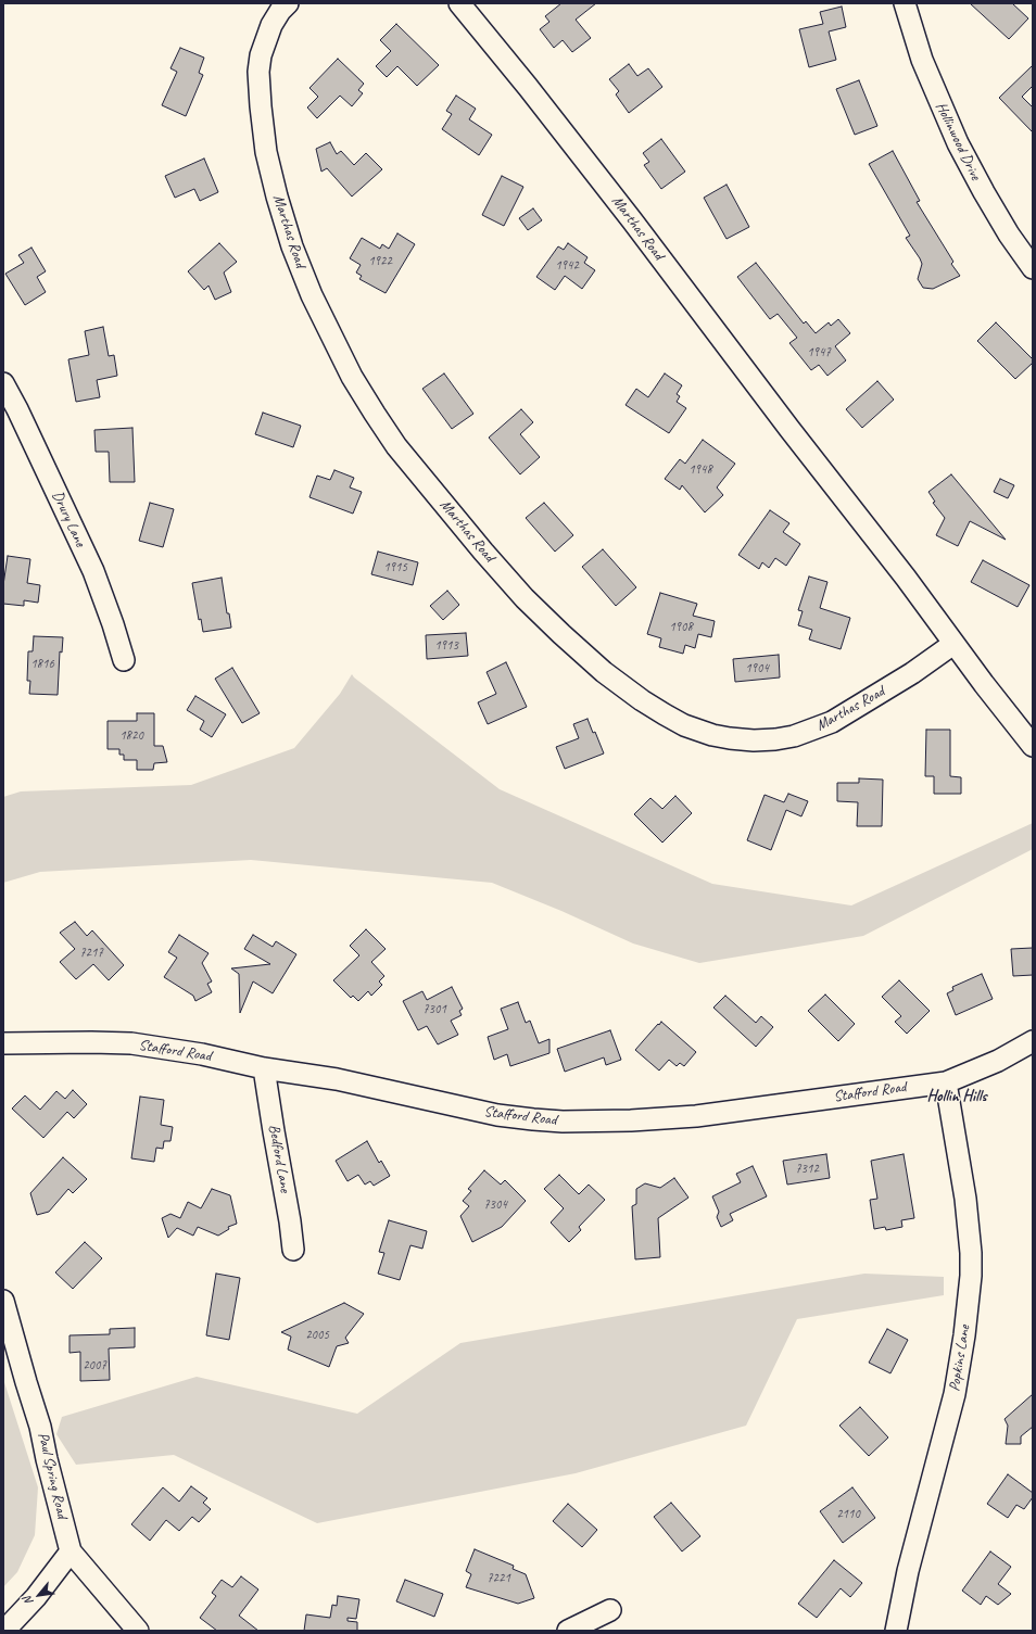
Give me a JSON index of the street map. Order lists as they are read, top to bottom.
{
  "streets": {
    "street": [
      "Hollinwood Drive",
      "Marthas Road",
      "Drury Lane",
      "Stafford Road",
      "Bedford Lane",
      "Popkins Lane",
      "Paul Spring Road"
    ]
  },
  "crossings": [
    ["Stafford Road", "Bedford Lane"],
    ["Stafford Road", "Popkins Lane"]
  ],
  "districts": ["Hollin Hills"],
  "house_numbers": [
    "1922",
    "1942",
    "1947",
    "1948",
    "1915",
    "1908",
    "1913",
    "1816",
    "1904",
    "1820",
    "7217",
    "7301",
    "7312",
    "7304",
    "2005",
    "2007",
    "2110",
    "7221"
  ],
  "north": "bottom left"
}
